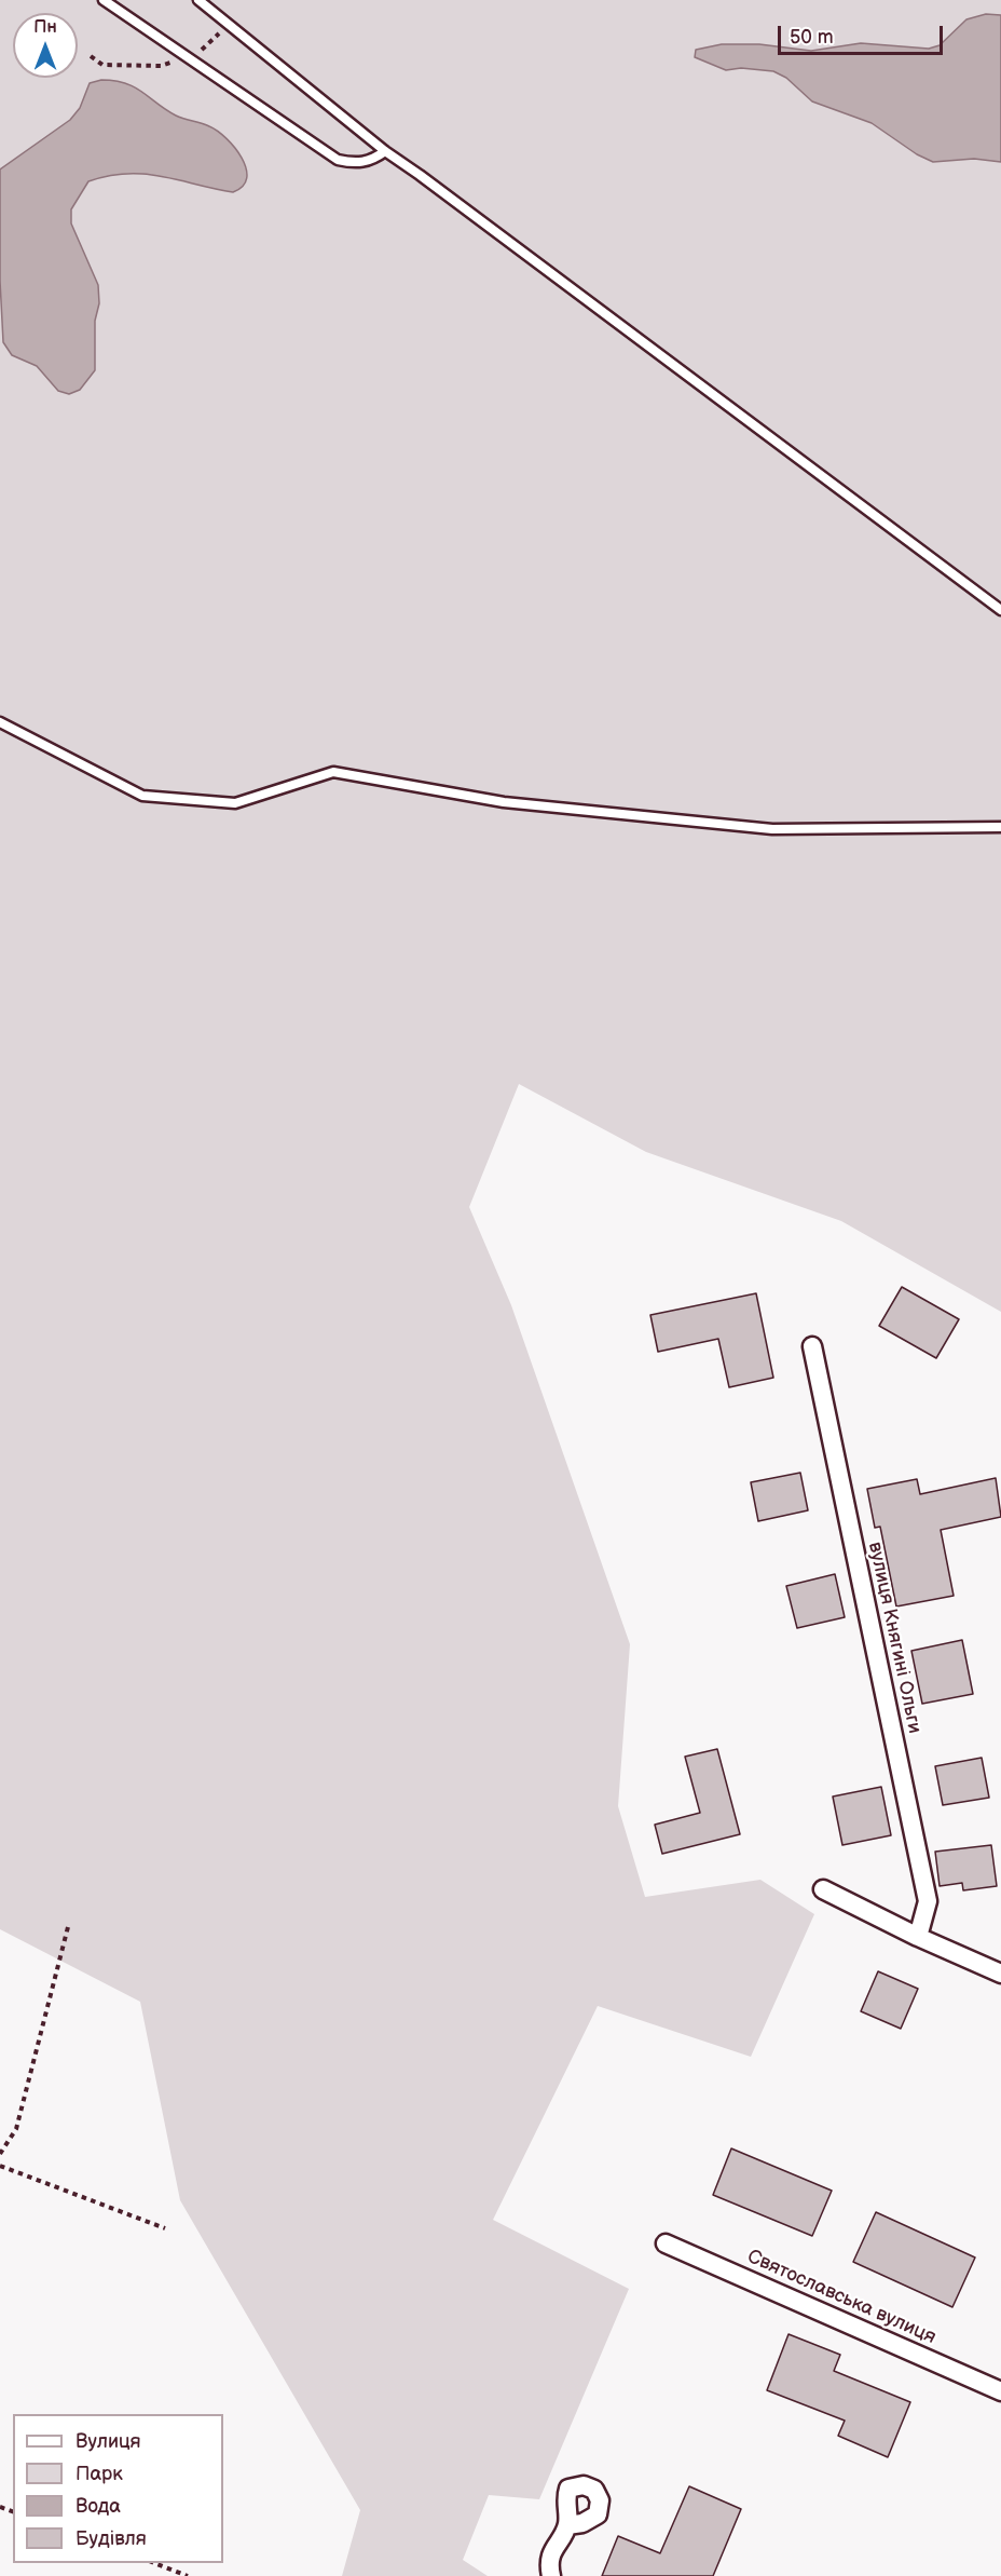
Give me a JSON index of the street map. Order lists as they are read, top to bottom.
{
  "streets": {
    "street": ["вулиця Княгині Ольги", "Святославська вулиця"]
  },
  "legend": [
    "Вулиця",
    "Парк",
    "Вода",
    "Будівля"
  ],
  "scale_bar": "50 m",
  "north": "top"
}
